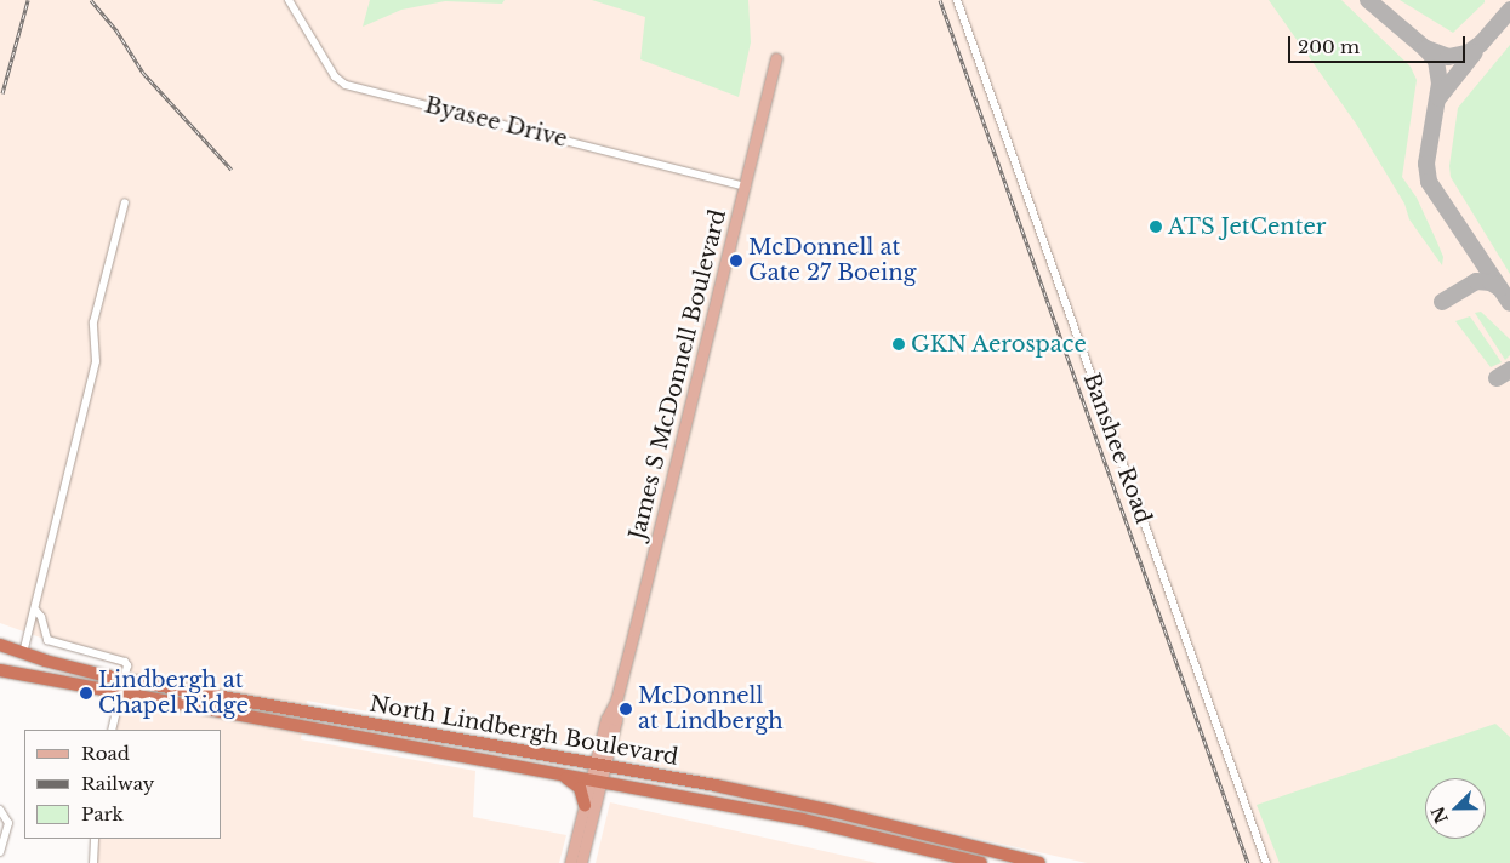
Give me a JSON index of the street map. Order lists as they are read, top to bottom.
{
  "streets": {
    "highway": ["North Lindbergh Boulevard"],
    "main road": ["James S McDonnell Boulevard"],
    "street": ["Byasee Drive", "Banshee Road"]
  },
  "crossings": [
    ["Byasee Drive", "James S McDonnell Boulevard"],
    ["James S McDonnell Boulevard", "North Lindbergh Boulevard"]
  ],
  "places": [
    "ATS JetCenter",
    "McDonnell at Gate 27 Boeing",
    "GKN Aerospace",
    "Lindbergh at Chapel Ridge",
    "McDonnell at Lindbergh"
  ],
  "legend": ["Road", "Railway", "Park"],
  "scale_bar": "200 m",
  "north": "bottom left"
}
